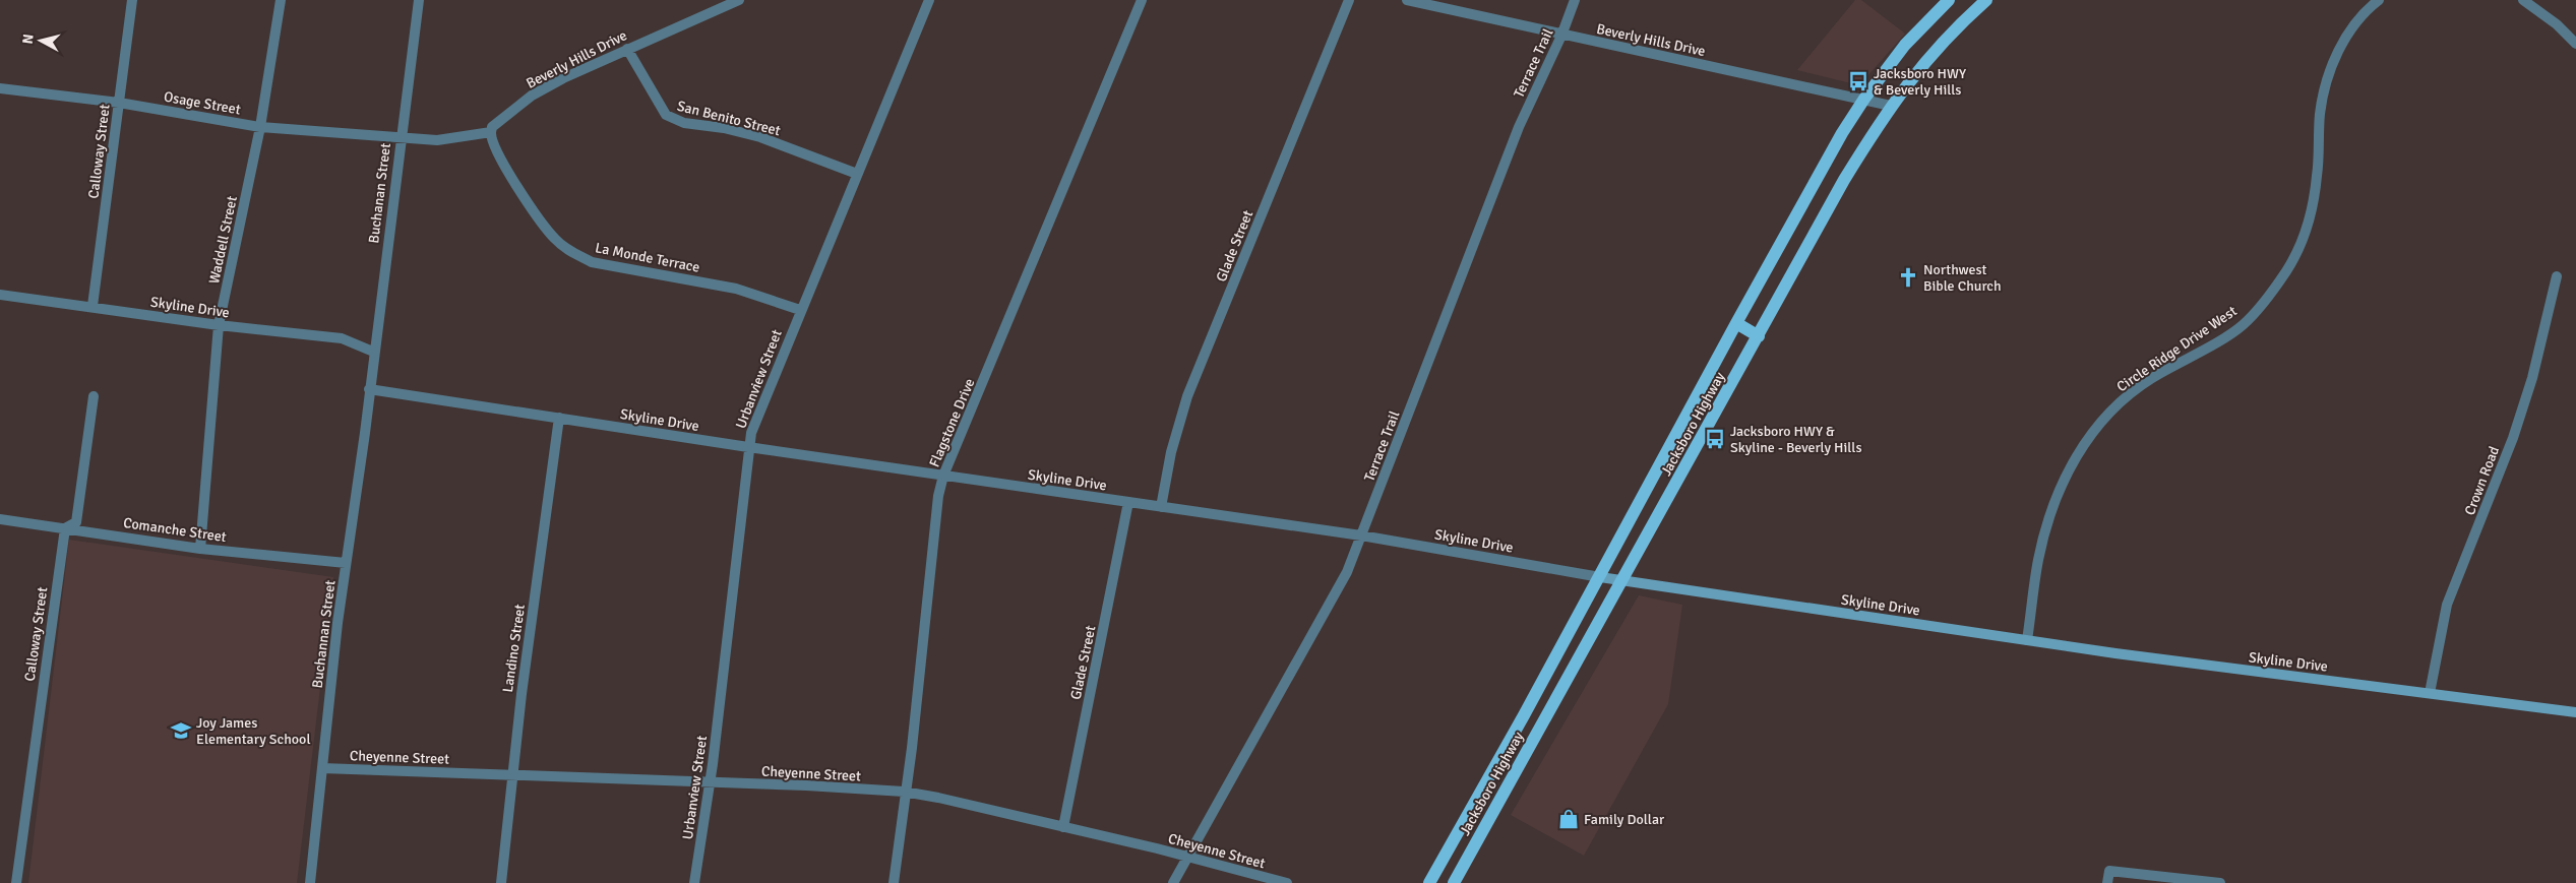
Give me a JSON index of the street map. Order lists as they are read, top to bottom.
{
  "streets": {
    "main road": ["Jacksboro Highway"],
    "street": [
      "Beverly Hills Drive",
      "Terrace Trail",
      "Osage Street",
      "San Benito Street",
      "Calloway Street",
      "Buchanan Street",
      "Waddell Street",
      "Glade Street",
      "La Monde Terrace",
      "Skyline Drive",
      "Circle Ridge Drive West",
      "Urbanview Street",
      "Flagstone Drive",
      "Crown Road",
      "Comanche Street",
      "Buchannan Street",
      "Landino Street",
      "Cheyenne Street"
    ]
  },
  "crossings": [
    ["Beverly Hills Drive", "Terrace Trail"],
    ["Beverly Hills Drive", "San Benito Street"],
    ["Beverly Hills Drive", "La Monde Terrace"],
    ["Beverly Hills Drive", "Jacksboro Highway"],
    ["Terrace Trail", "Skyline Drive"],
    ["Terrace Trail", "Cheyenne Street"],
    ["Osage Street", "Calloway Street"],
    ["Osage Street", "Buchanan Street"],
    ["Osage Street", "Waddell Street"],
    ["San Benito Street", "Urbanview Street"],
    ["Calloway Street", "Skyline Drive"],
    ["Calloway Street", "Comanche Street"],
    ["Buchanan Street", "Skyline Drive"],
    ["Buchanan Street", "Buchannan Street"],
    ["Waddell Street", "Skyline Drive"],
    ["Waddell Street", "Comanche Street"],
    ["Glade Street", "Skyline Drive"],
    ["Glade Street", "Cheyenne Street"],
    ["La Monde Terrace", "Urbanview Street"],
    ["Skyline Drive", "Circle Ridge Drive West"],
    ["Skyline Drive", "Urbanview Street"],
    ["Skyline Drive", "Flagstone Drive"],
    ["Skyline Drive", "Jacksboro Highway"],
    ["Skyline Drive", "Crown Road"],
    ["Skyline Drive", "Buchannan Street"],
    ["Skyline Drive", "Landino Street"],
    ["Urbanview Street", "Cheyenne Street"],
    ["Flagstone Drive", "Cheyenne Street"],
    ["Comanche Street", "Buchannan Street"],
    ["Buchannan Street", "Cheyenne Street"],
    ["Landino Street", "Cheyenne Street"]
  ],
  "places": {
    "bus stop": ["Jacksboro HWY & Beverly Hills", "Jacksboro HWY & Skyline - Beverly Hills"],
    "church": ["Northwest Bible Church"],
    "school or university": ["Joy James Elementary School"],
    "shop": ["Family Dollar"]
  },
  "north": "left"
}
